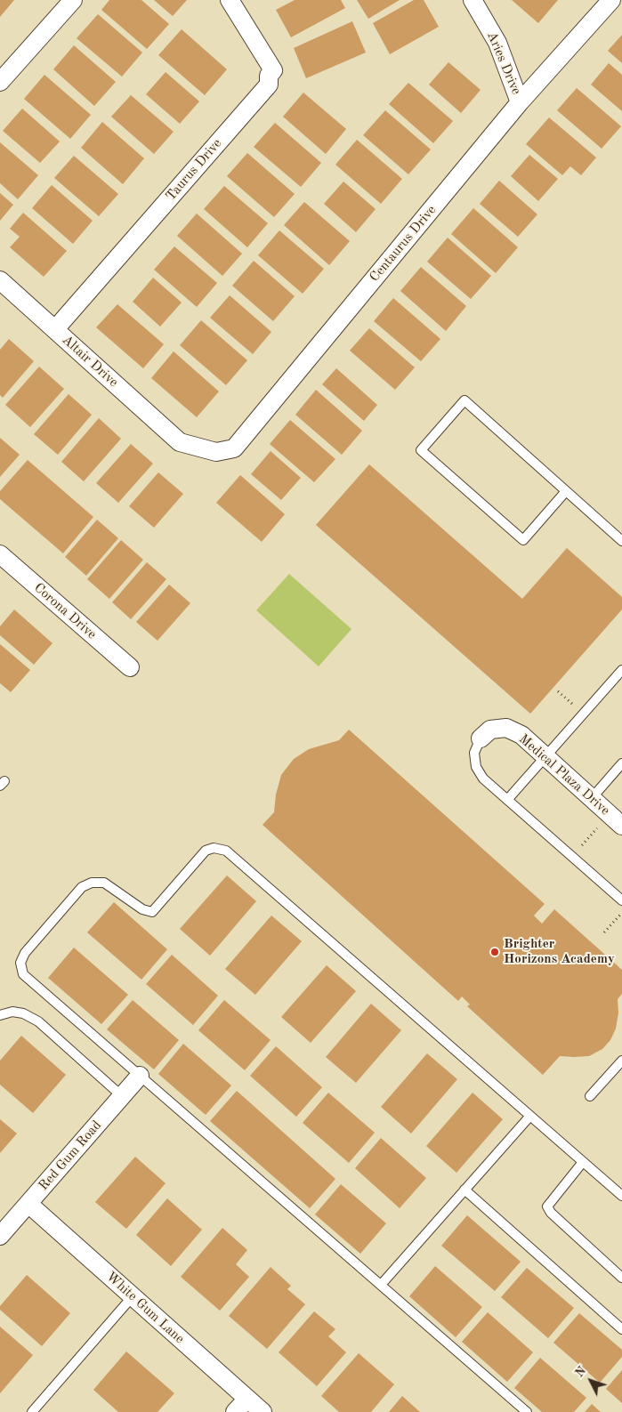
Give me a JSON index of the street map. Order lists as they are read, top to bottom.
{
  "streets": {
    "street": [
      "Aries Drive",
      "Taurus Drive",
      "Centaurus Drive",
      "Altair Drive",
      "Corona Drive",
      "Medical Plaza Drive",
      "Red Gum Road",
      "White Gum Lane"
    ]
  },
  "crossings": [
    ["Aries Drive", "Centaurus Drive"],
    ["Taurus Drive", "Altair Drive"],
    ["Centaurus Drive", "Altair Drive"],
    ["Red Gum Road", "White Gum Lane"]
  ],
  "places": ["Brighter Horizons Academy"],
  "north": "top left"
}
